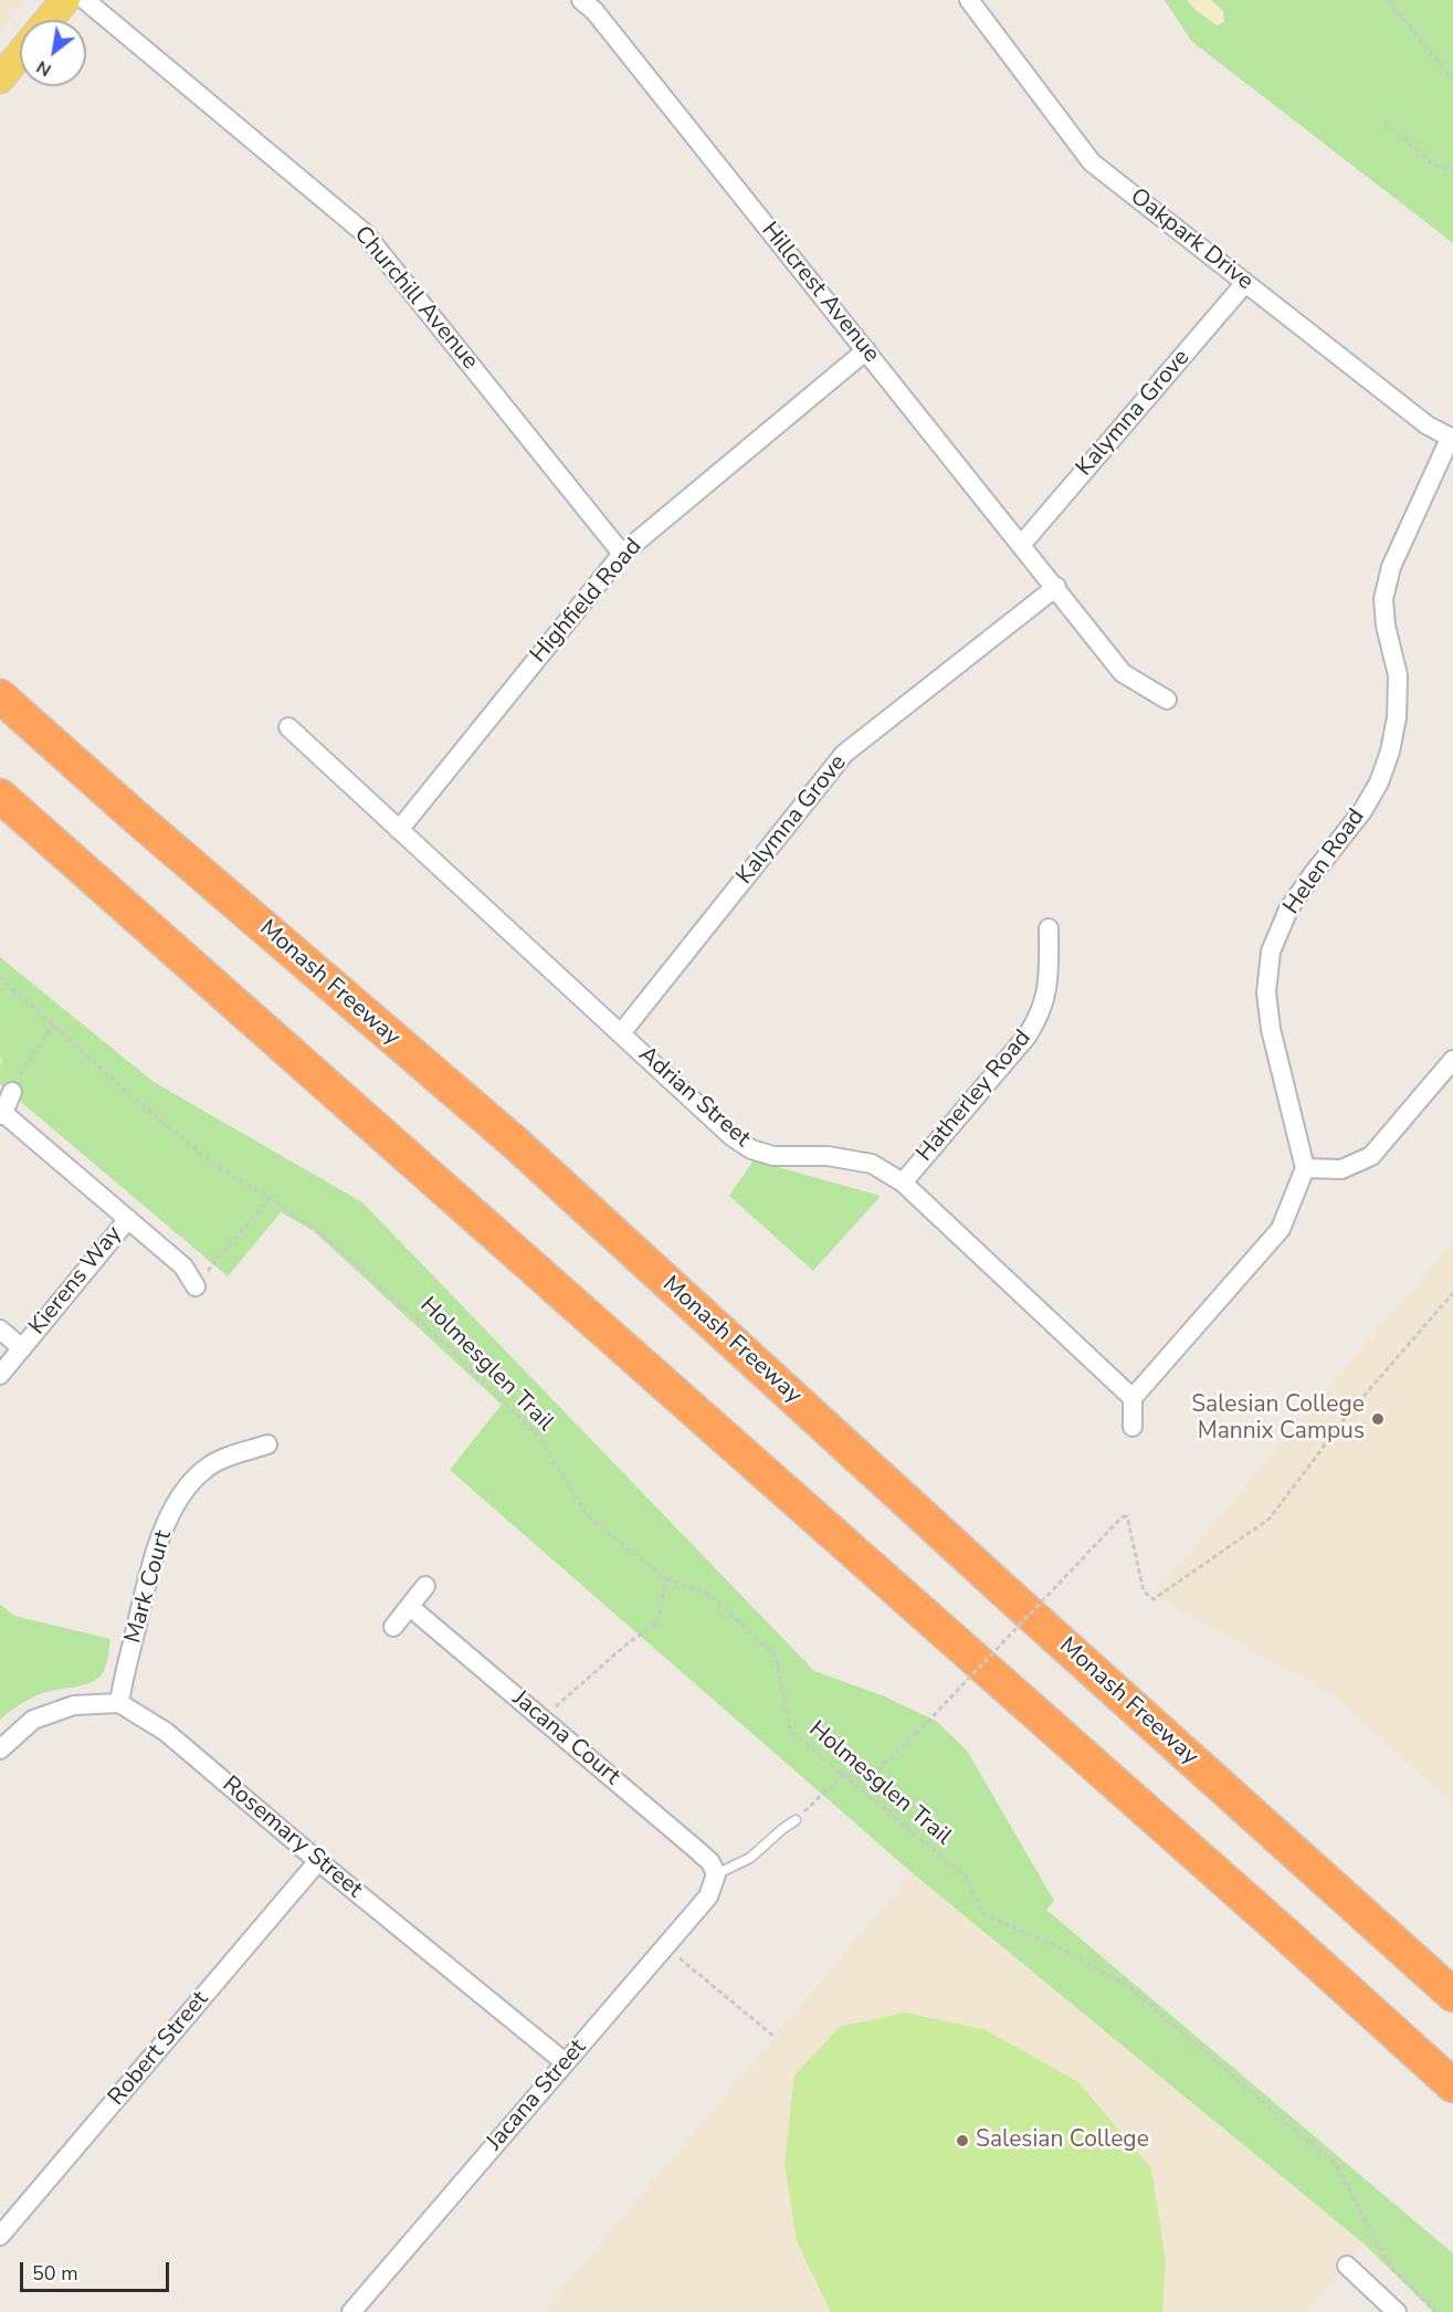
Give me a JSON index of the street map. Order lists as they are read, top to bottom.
{
  "streets": {
    "highway": ["Monash Freeway"],
    "street": [
      "Oakpark Drive",
      "Hillcrest Avenue",
      "Churchill Avenue",
      "Kalymna Grove",
      "Highfield Road",
      "Helen Road",
      "Hatherley Road",
      "Adrian Street",
      "Kierens Way",
      "Mark Court",
      "Jacana Court",
      "Rosemary Street",
      "Robert Street",
      "Jacana Street"
    ],
    "path": ["Holmesglen Trail"]
  },
  "crossings": [
    ["Oakpark Drive", "Kalymna Grove"],
    ["Oakpark Drive", "Helen Road"],
    ["Hillcrest Avenue", "Kalymna Grove"],
    ["Hillcrest Avenue", "Highfield Road"],
    ["Churchill Avenue", "Highfield Road"],
    ["Kalymna Grove", "Adrian Street"],
    ["Highfield Road", "Adrian Street"],
    ["Hatherley Road", "Adrian Street"],
    ["Mark Court", "Rosemary Street"],
    ["Jacana Court", "Jacana Street"],
    ["Rosemary Street", "Robert Street"],
    ["Rosemary Street", "Jacana Street"]
  ],
  "places": ["Salesian College Mannix Campus", "Salesian College"],
  "scale_bar": "50 m",
  "north": "bottom left"
}
